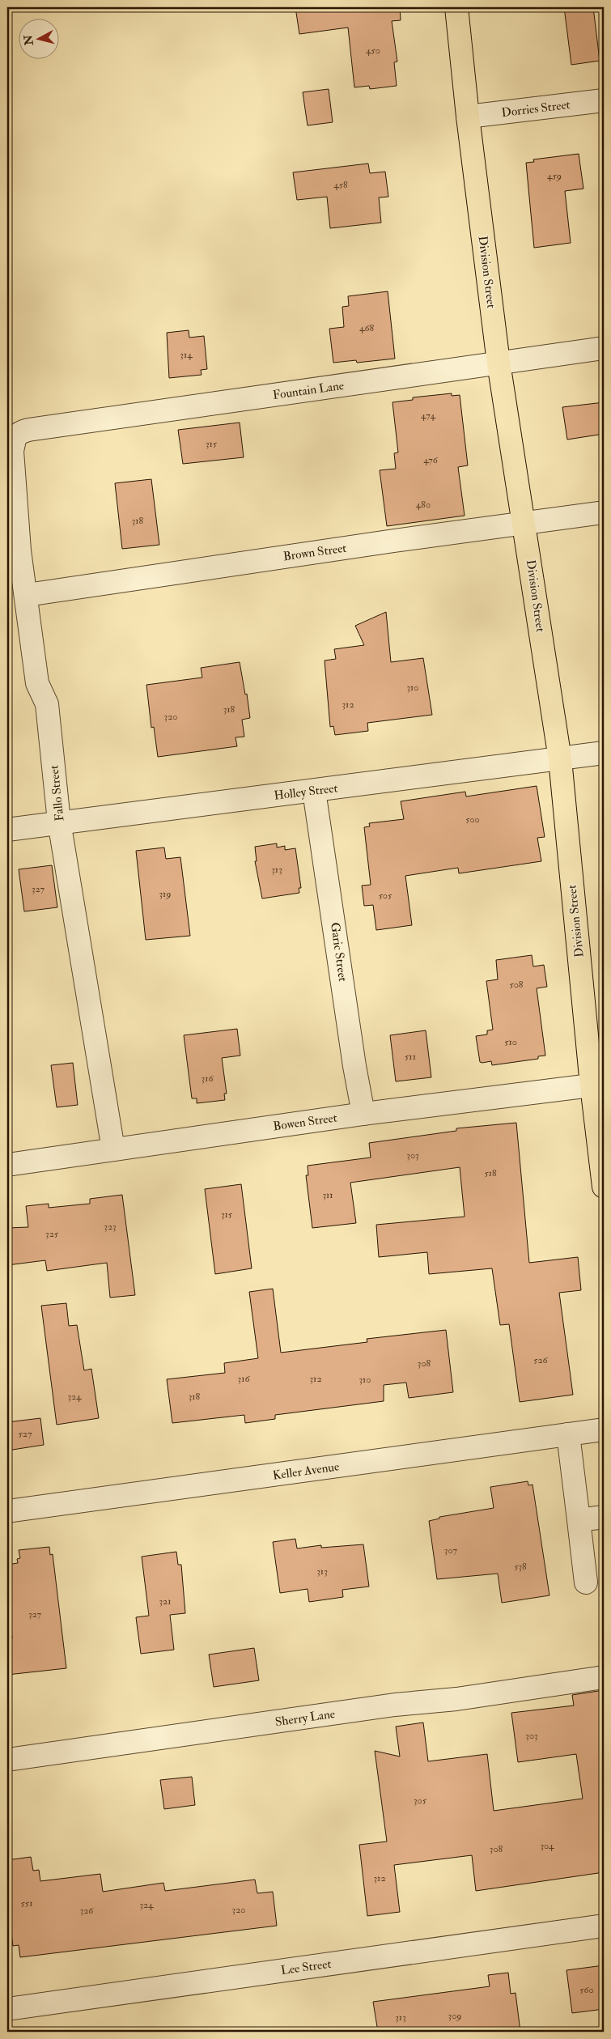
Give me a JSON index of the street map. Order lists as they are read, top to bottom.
{
  "streets": {
    "main road": ["Division Street"],
    "street": [
      "Dorries Street",
      "Fountain Lane",
      "Brown Street",
      "Holley Street",
      "Fallo Street",
      "Garic Street",
      "Bowen Street",
      "Keller Avenue",
      "Sherry Lane",
      "Lee Street"
    ]
  },
  "crossings": [
    ["Dorries Street", "Division Street"],
    ["Division Street", "Fountain Lane"],
    ["Division Street", "Brown Street"],
    ["Division Street", "Holley Street"],
    ["Division Street", "Bowen Street"],
    ["Fountain Lane", "Fallo Street"],
    ["Brown Street", "Fallo Street"],
    ["Holley Street", "Fallo Street"],
    ["Holley Street", "Garic Street"],
    ["Fallo Street", "Bowen Street"],
    ["Garic Street", "Bowen Street"]
  ],
  "house_numbers": [
    "450",
    "459",
    "458",
    "468",
    "314",
    "474",
    "315",
    "476",
    "480",
    "318",
    "310",
    "312",
    "318",
    "320",
    "500",
    "313",
    "327",
    "319",
    "505",
    "508",
    "510",
    "511",
    "316",
    "303",
    "518",
    "311",
    "315",
    "323",
    "325",
    "526",
    "308",
    "316",
    "312",
    "310",
    "324",
    "318",
    "527",
    "307",
    "538",
    "313",
    "321",
    "327",
    "303",
    "305",
    "304",
    "308",
    "312",
    "551",
    "324",
    "320",
    "326",
    "560",
    "309",
    "313"
  ],
  "north": "left"
}
